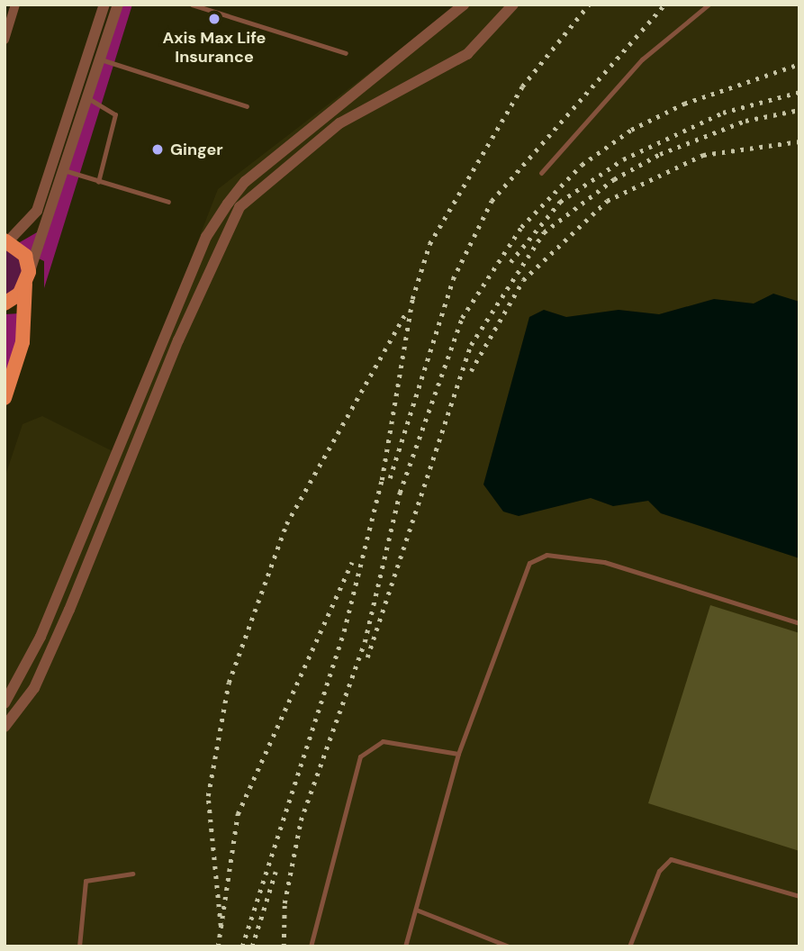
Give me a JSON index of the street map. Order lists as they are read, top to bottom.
{
  "places": ["Axis Max Life Insurance", "Ginger"]
}
